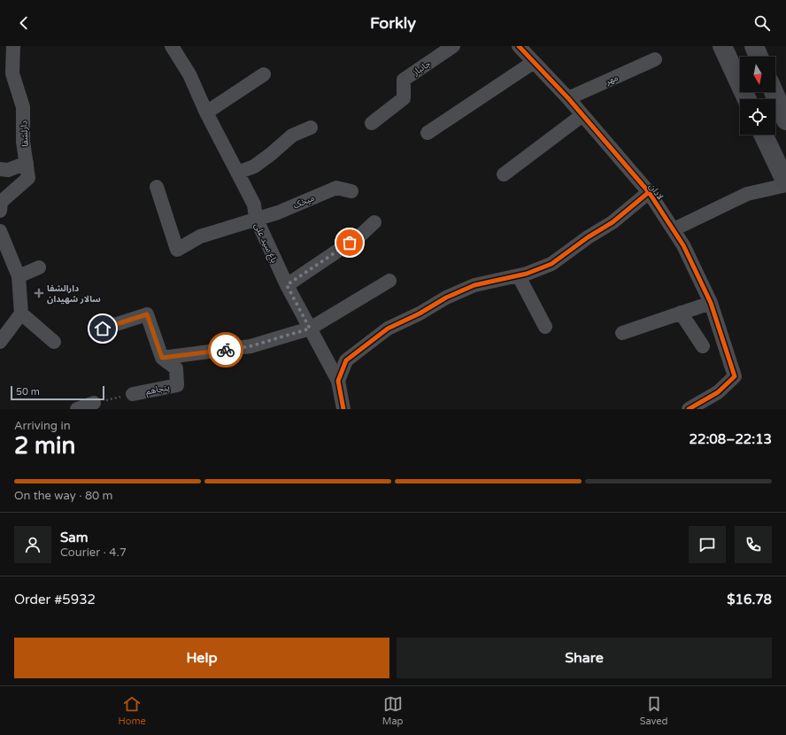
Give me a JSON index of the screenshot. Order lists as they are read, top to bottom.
{
  "streets": {
    "street": [
      "جانباز",
      "مهر",
      "دارلشفا",
      "لادان",
      "میخک",
      "باغ سید علی",
      "پنجاهم"
    ]
  },
  "crossings": [
    ["مهر", "لادان"],
    ["میخک", "باغ سید علی"]
  ],
  "places": {
    "health": ["دارالشفا سالار شهیدان"]
  },
  "scale_bar": "50 m",
  "north": "bottom",
  "page": {
    "header": "Forkly",
    "scale": "50 m",
    "heading": ["2 min", "Arriving in", "22:08–22:13"],
    "panel": [
      "Sam",
      "Courier · 4.7",
      "Order #5932",
      "$16.78"
    ],
    "bar": "On the way · 80 m",
    "buttons": ["Help", "Share"],
    "tabs": ["Home", "Map", "Saved"]
  }
}
